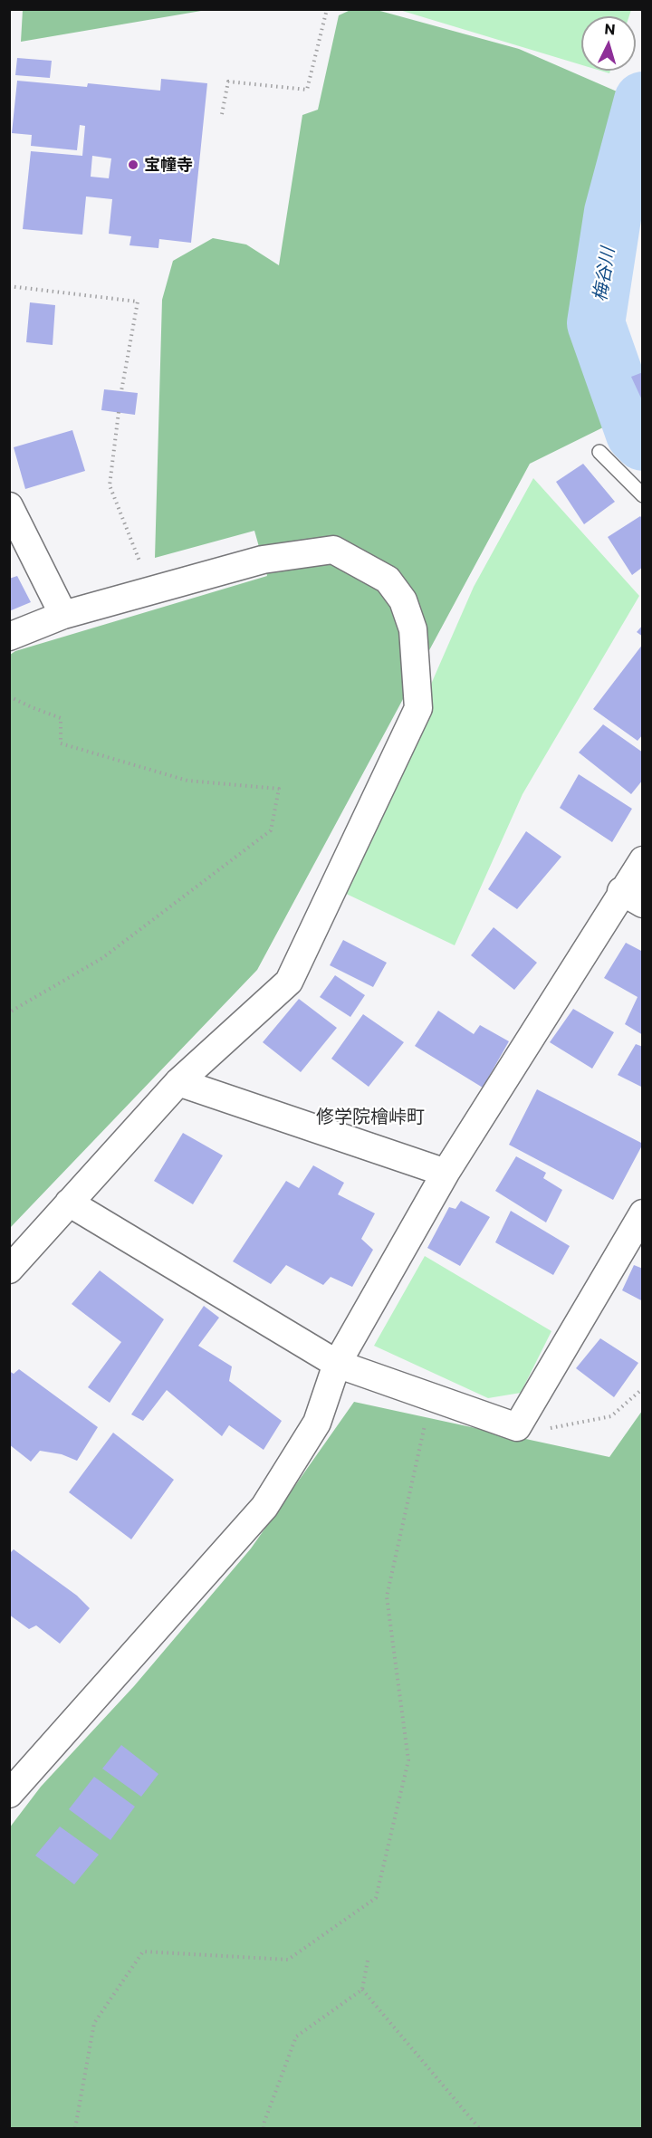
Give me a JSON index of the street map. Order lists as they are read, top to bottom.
{
  "districts": ["修学院檜峠町"],
  "water": ["梅谷川"],
  "places": ["宝幢寺"],
  "north": "top"
}
